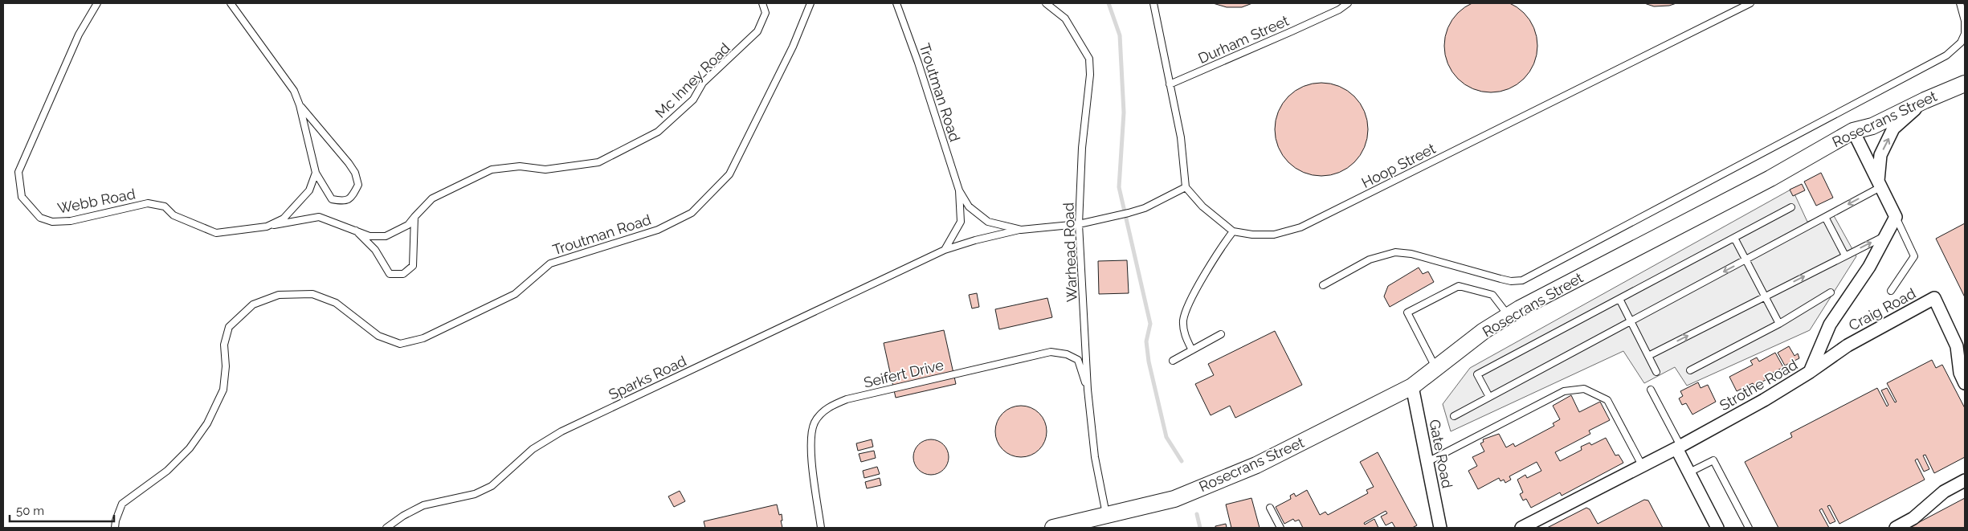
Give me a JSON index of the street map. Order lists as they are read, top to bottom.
{
  "streets": {
    "street": [
      "Rosecrans Street",
      "Craig Road",
      "Strothe Road",
      "Gate Road"
    ],
    "lane": [
      "Durham Street",
      "Mc Inney Road",
      "Troutman Road",
      "Hoop Street",
      "Webb Road",
      "Warhead Road",
      "Seifert Drive",
      "Sparks Road"
    ]
  },
  "crossings": [
    ["Mc Inney Road", "Webb Road"],
    ["Troutman Road", "Warhead Road"],
    ["Troutman Road", "Sparks Road"],
    ["Rosecrans Street", "Warhead Road"],
    ["Rosecrans Street", "Gate Road"],
    ["Warhead Road", "Seifert Drive"],
    ["Craig Road", "Strothe Road"]
  ],
  "scale_bar": "50 m"
}
